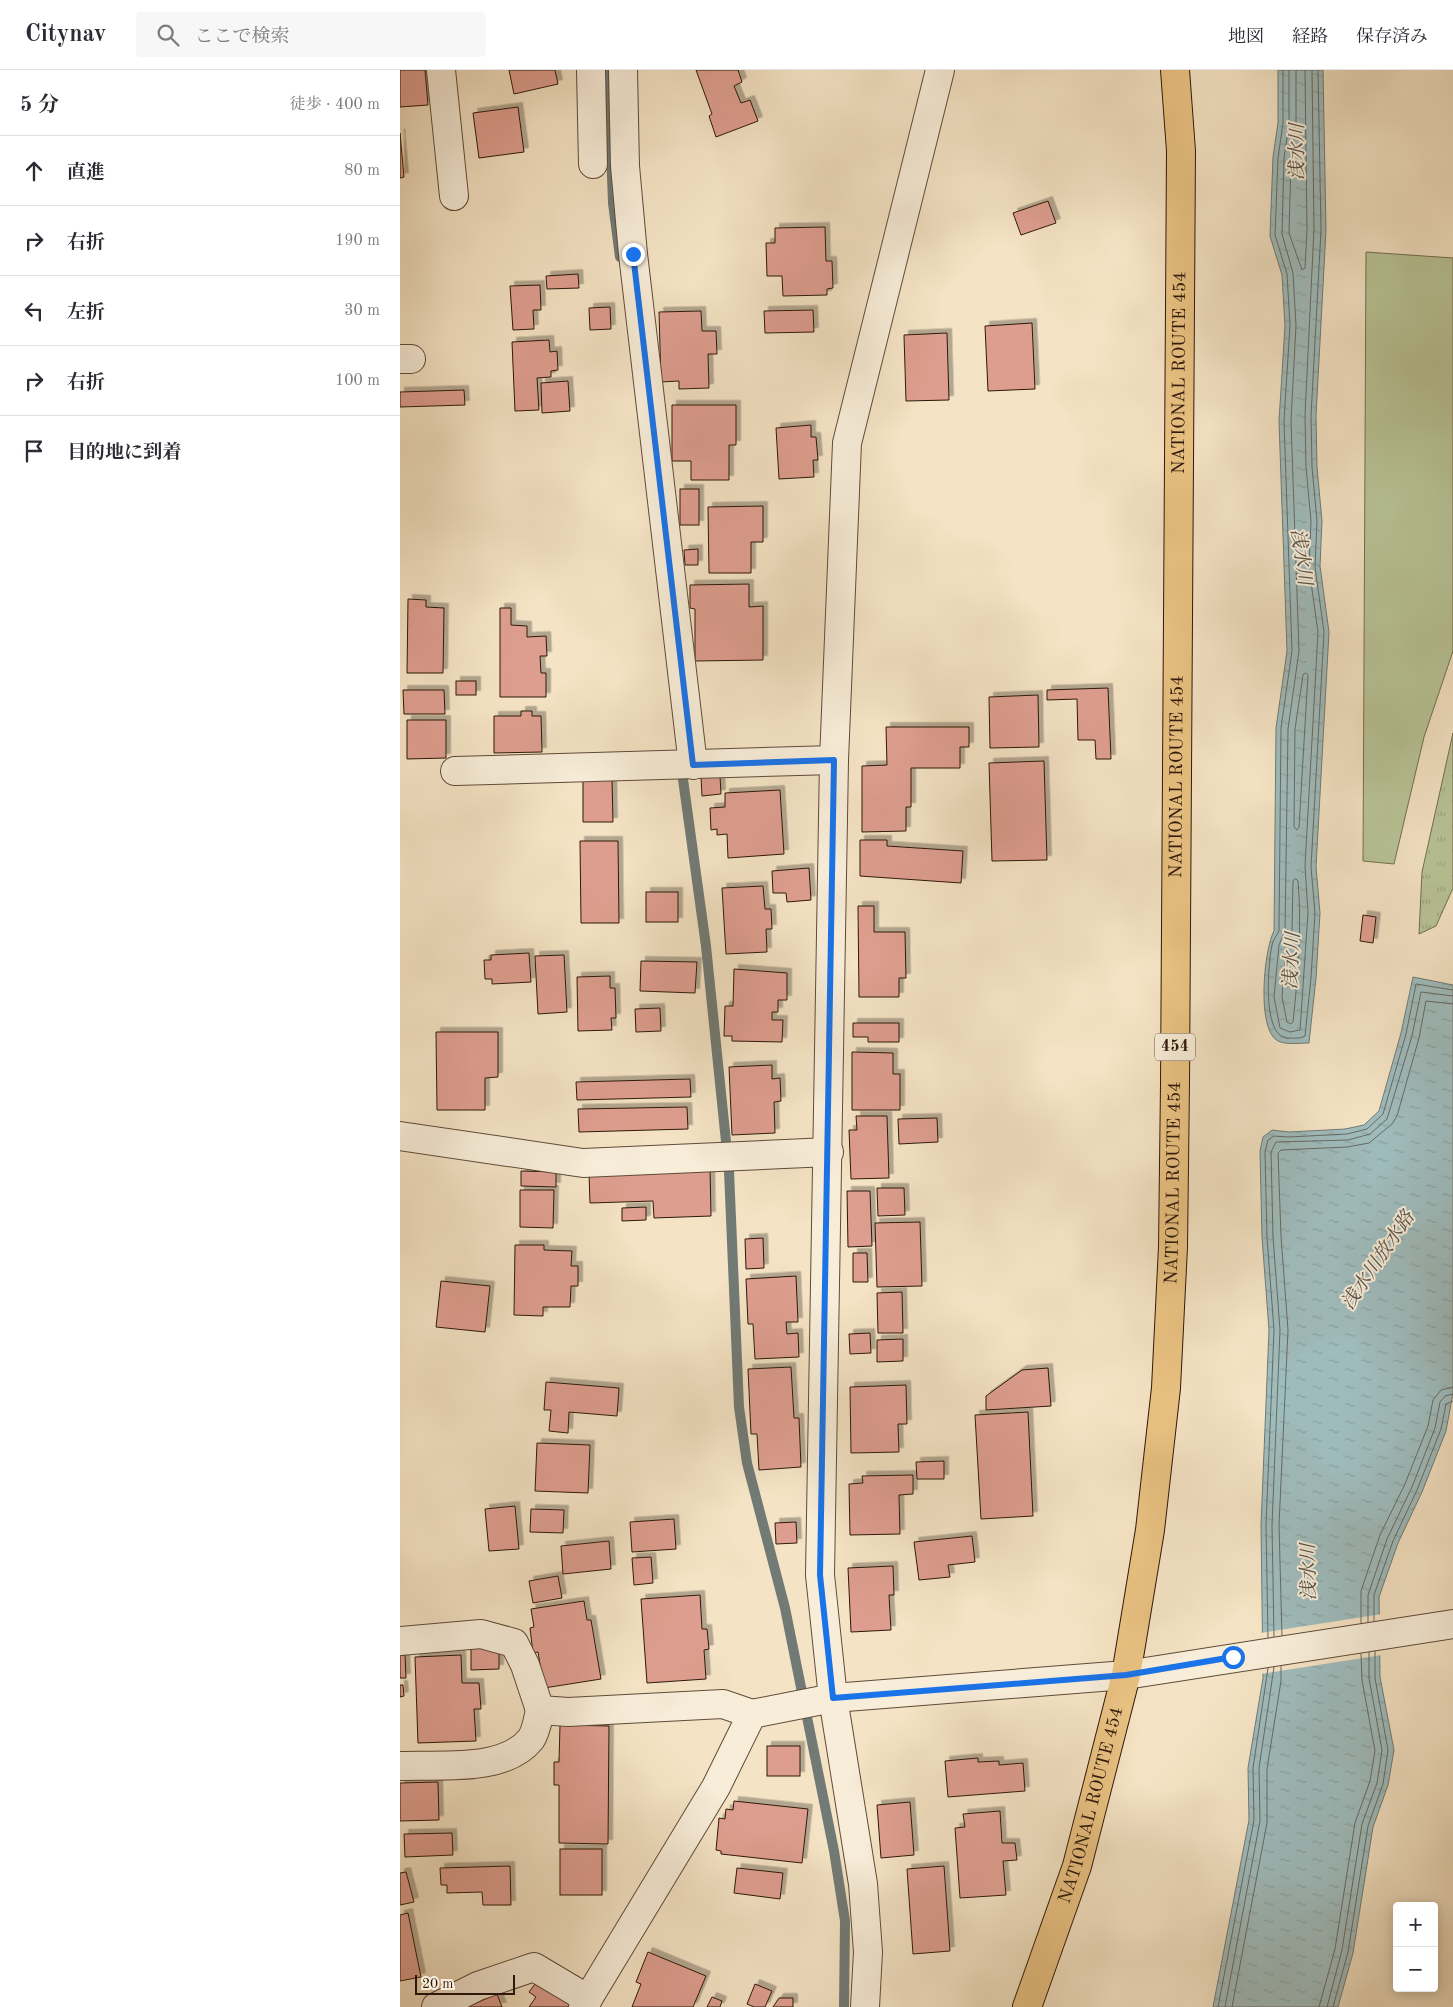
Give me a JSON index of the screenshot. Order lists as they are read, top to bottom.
{
  "streets": {
    "highway": ["NATIONAL ROUTE 454", "454"]
  },
  "water": ["浅水川", "浅水川放水路"],
  "scale_bar": "20 m",
  "page": {
    "header": "Citynav",
    "search": "ここで検索",
    "nav": ["地図", "経路", "保存済み"],
    "heading": ["5 分", "徒歩 · 400 m"],
    "list": [
      ["直進", "80 m"],
      ["右折", "190 m"],
      ["左折", "30 m"],
      ["右折", "100 m"],
      "目的地に到着"
    ],
    "map_buttons": ["+", "−"],
    "scale": "20 m"
  }
}
